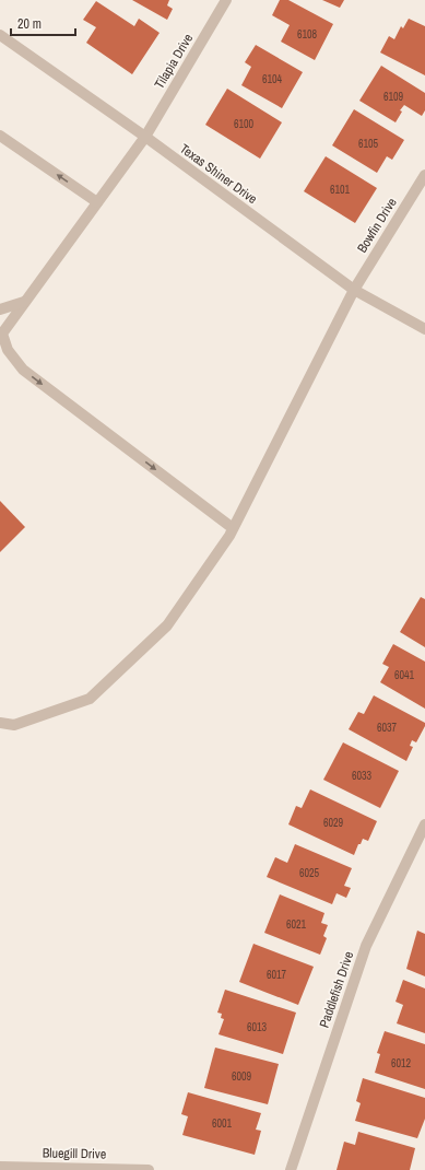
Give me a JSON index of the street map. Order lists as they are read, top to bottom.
{
  "streets": {
    "street": [
      "Tilapia Drive",
      "Texas Shiner Drive",
      "Bowfin Drive",
      "Paddlefish Drive",
      "Bluegill Drive"
    ]
  },
  "crossings": [
    ["Tilapia Drive", "Texas Shiner Drive"],
    ["Texas Shiner Drive", "Bowfin Drive"]
  ],
  "house_numbers": [
    "6108",
    "6104",
    "6109",
    "6100",
    "6105",
    "6101",
    "6041",
    "6037",
    "6033",
    "6029",
    "6025",
    "6021",
    "6017",
    "6013",
    "6012",
    "6009",
    "6001"
  ],
  "scale_bar": "20 m"
}
